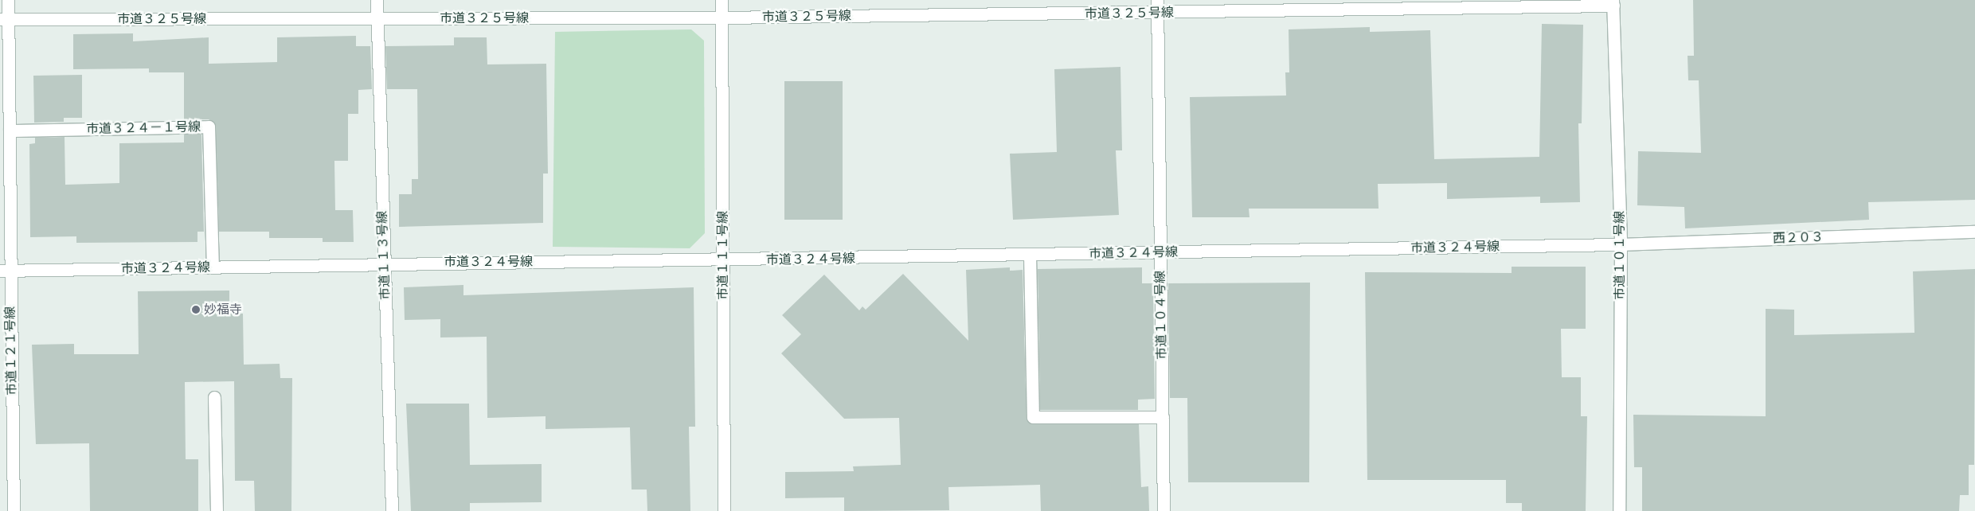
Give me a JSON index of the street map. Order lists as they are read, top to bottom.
{
  "streets": {
    "street": [
      "市道３２５号線",
      "市道３２４－１号線",
      "西２０３",
      "市道３２４号線",
      "市道１１３号線",
      "市道１１１号線",
      "市道１０１号線",
      "市道１０４号線",
      "市道１２１号線"
    ]
  },
  "crossings": [
    ["市道３２５号線", "市道１１３号線"],
    ["市道３２５号線", "市道１１１号線"],
    ["市道３２５号線", "市道１０１号線"],
    ["市道３２５号線", "市道１０４号線"],
    ["市道３２５号線", "市道１２１号線"],
    ["市道３２４－１号線", "市道３２４号線"],
    ["市道３２４－１号線", "市道１２１号線"],
    ["西２０３", "市道３２４号線"],
    ["西２０３", "市道１０１号線"],
    ["市道３２４号線", "市道１１３号線"],
    ["市道３２４号線", "市道１１１号線"],
    ["市道３２４号線", "市道１０１号線"],
    ["市道３２４号線", "市道１０４号線"],
    ["市道３２４号線", "市道１２１号線"]
  ],
  "places": ["妙福寺"]
}
